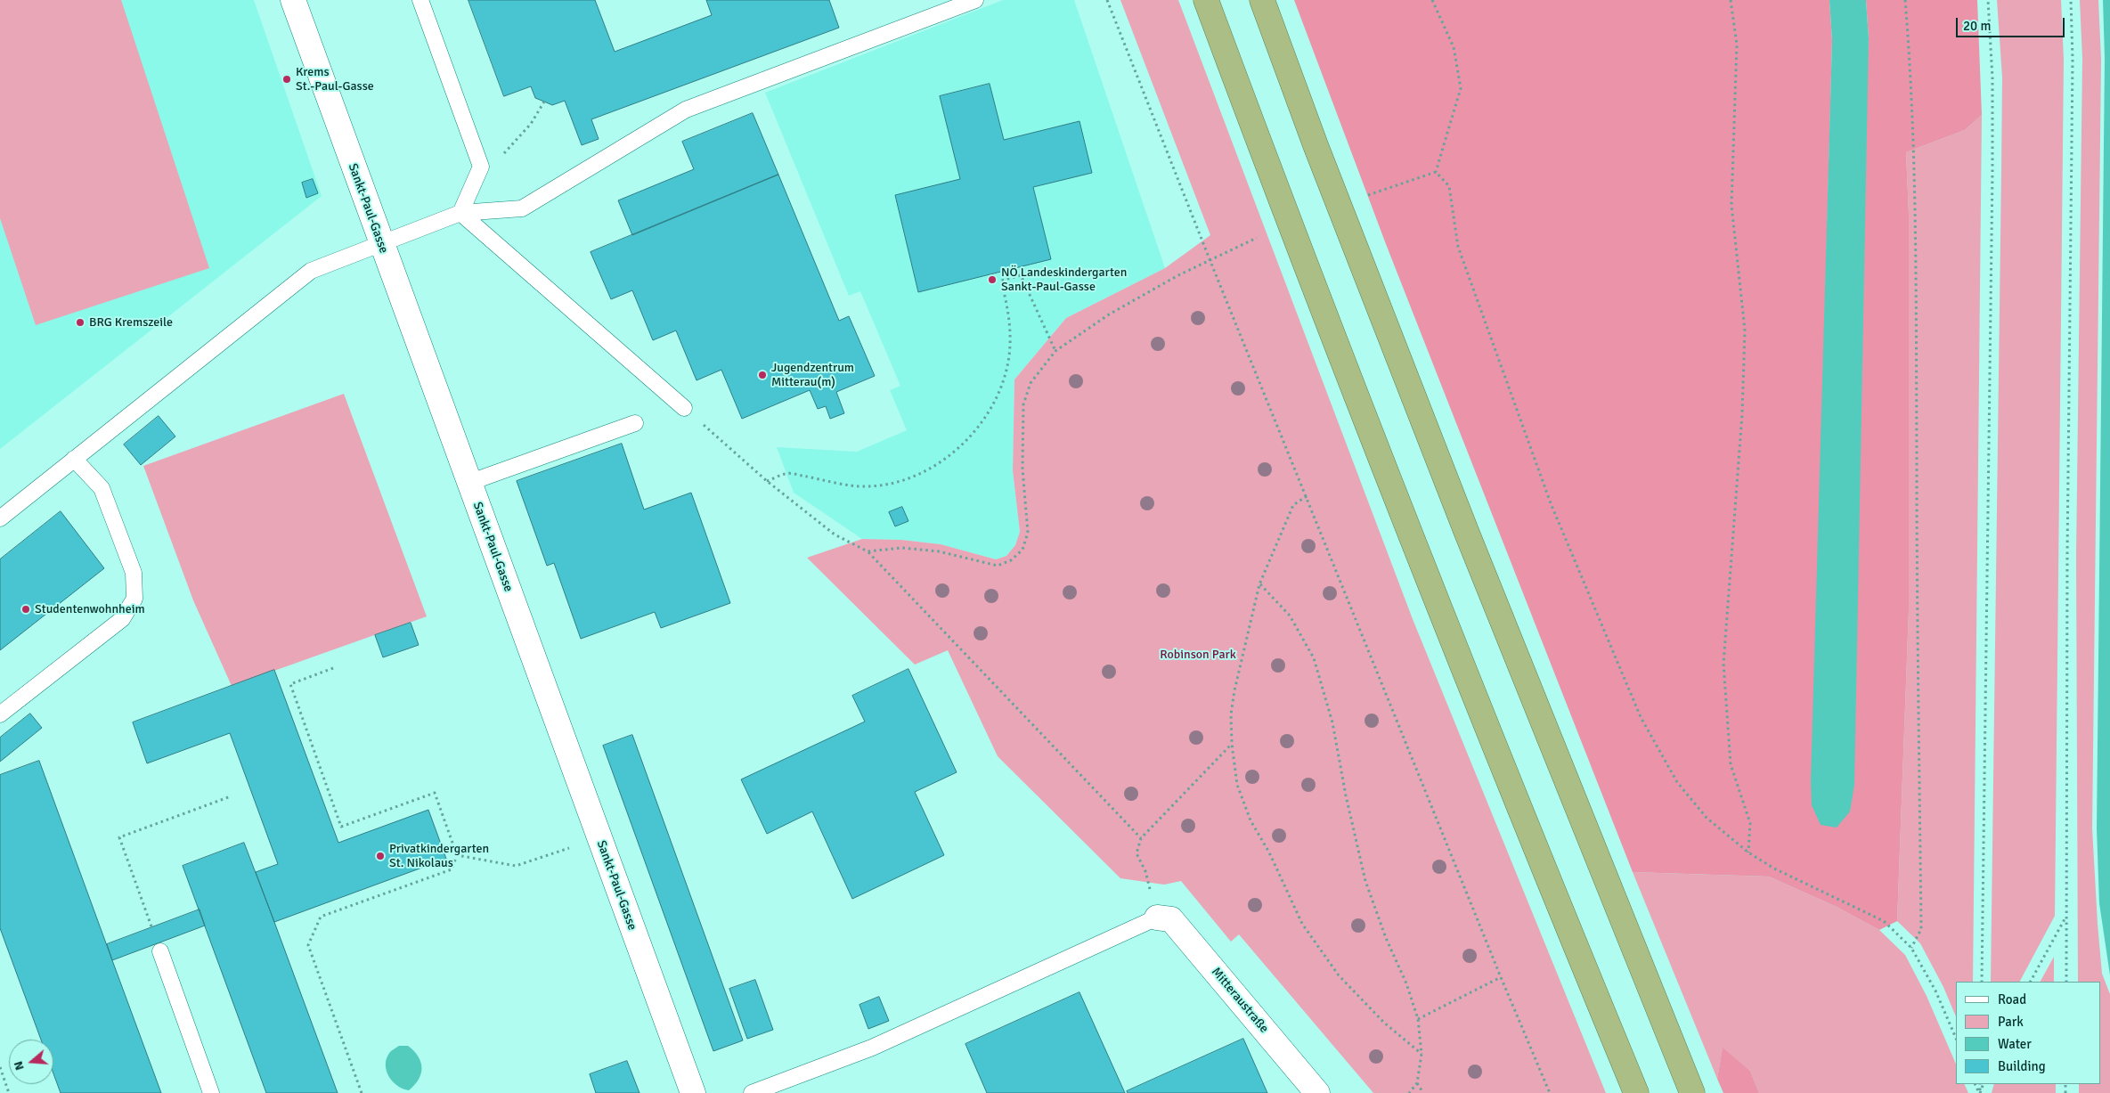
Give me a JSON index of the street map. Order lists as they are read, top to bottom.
{
  "streets": {
    "street": ["Sankt-Paul-Gasse", "Mitteraustraße"]
  },
  "parks": ["Robinson Park"],
  "places": [
    "Krems St.-Paul-Gasse",
    "NÖ Landeskindergarten Sankt-Paul-Gasse",
    "BRG Kremszeile",
    "Jugendzentrum Mitterau(m)",
    "Studentenwohnheim",
    "Privatkindergarten St. Nikolaus"
  ],
  "legend": [
    "Road",
    "Park",
    "Water",
    "Building"
  ],
  "scale_bar": "20 m",
  "north": "left"
}
